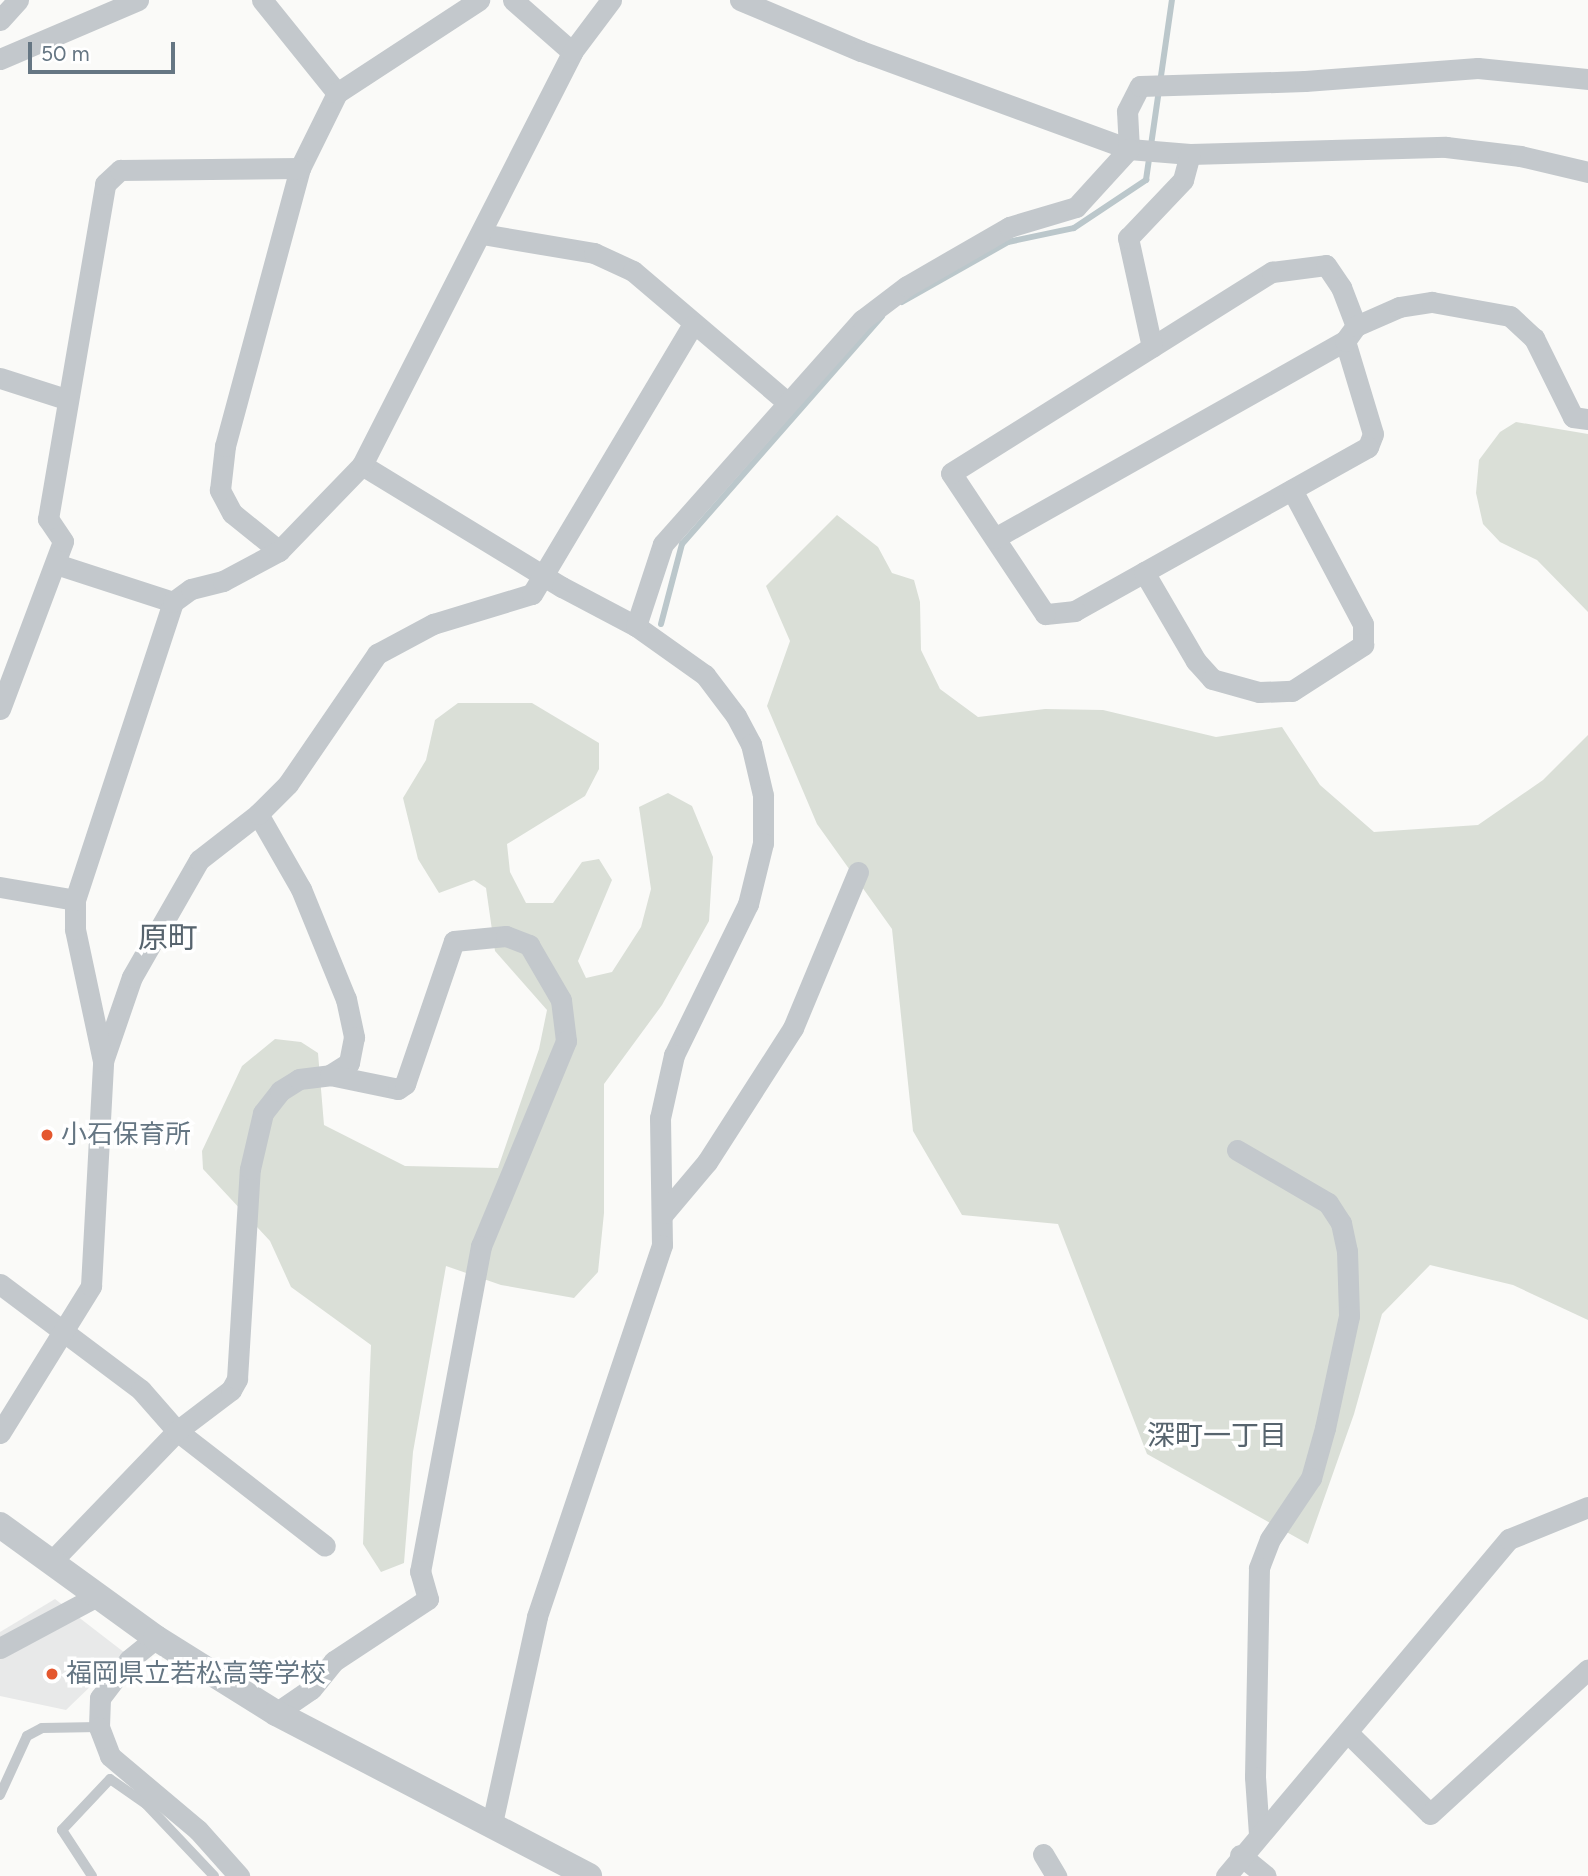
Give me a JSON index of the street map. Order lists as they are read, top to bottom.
{
  "districts": ["原町", "深町一丁目"],
  "places": ["小石保育所", "福岡県立若松高等学校"],
  "scale_bar": "50 m"
}
